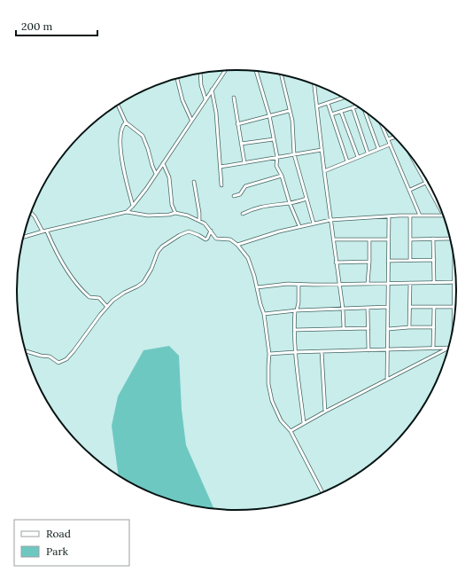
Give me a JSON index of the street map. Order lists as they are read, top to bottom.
{
  "legend": ["Road", "Park"],
  "scale_bar": "200 m"
}
